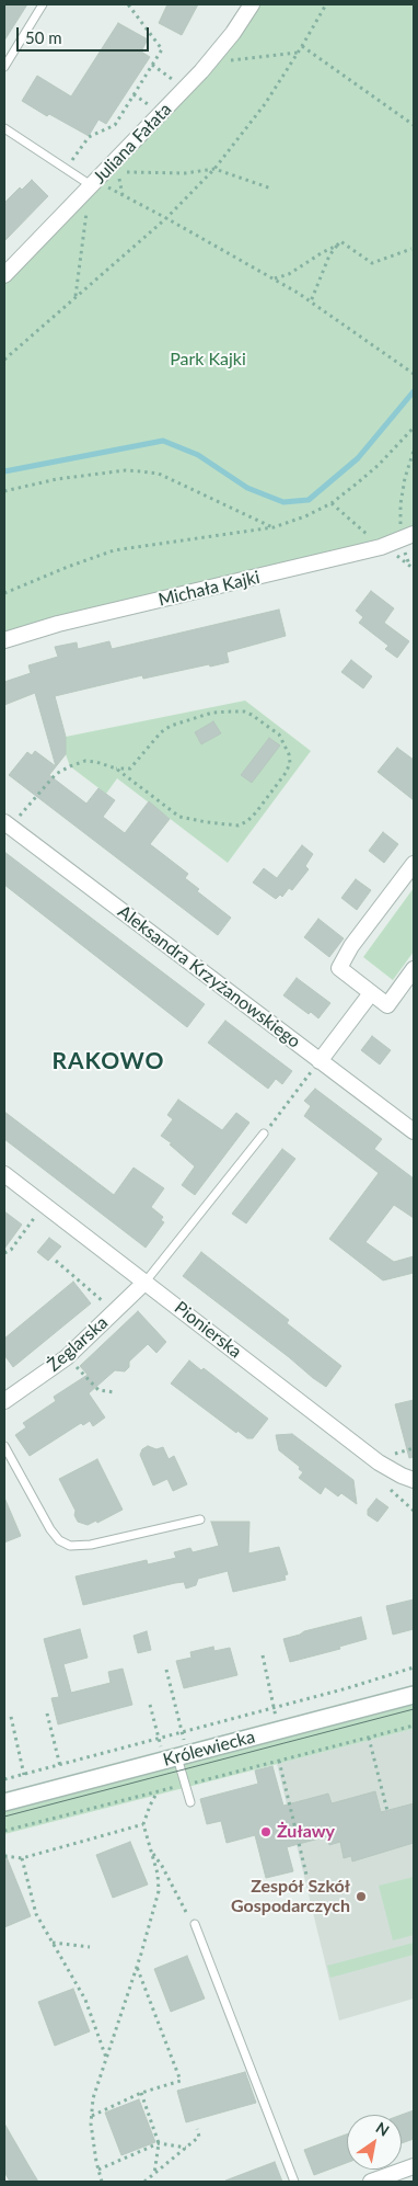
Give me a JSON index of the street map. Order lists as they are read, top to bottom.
{
  "streets": {
    "main road": ["Królewiecka"],
    "street": [
      "Juliana Fałata",
      "Michała Kajki",
      "Aleksandra Krzyżanowskiego",
      "Pionierska",
      "Żeglarska"
    ]
  },
  "crossings": [
    ["Pionierska", "Żeglarska"]
  ],
  "districts": ["RAKOWO"],
  "parks": ["Park Kajki"],
  "places": ["Żuławy", "Zespół Szkół Gospodarczych"],
  "scale_bar": "50 m",
  "north": "top right"
}
